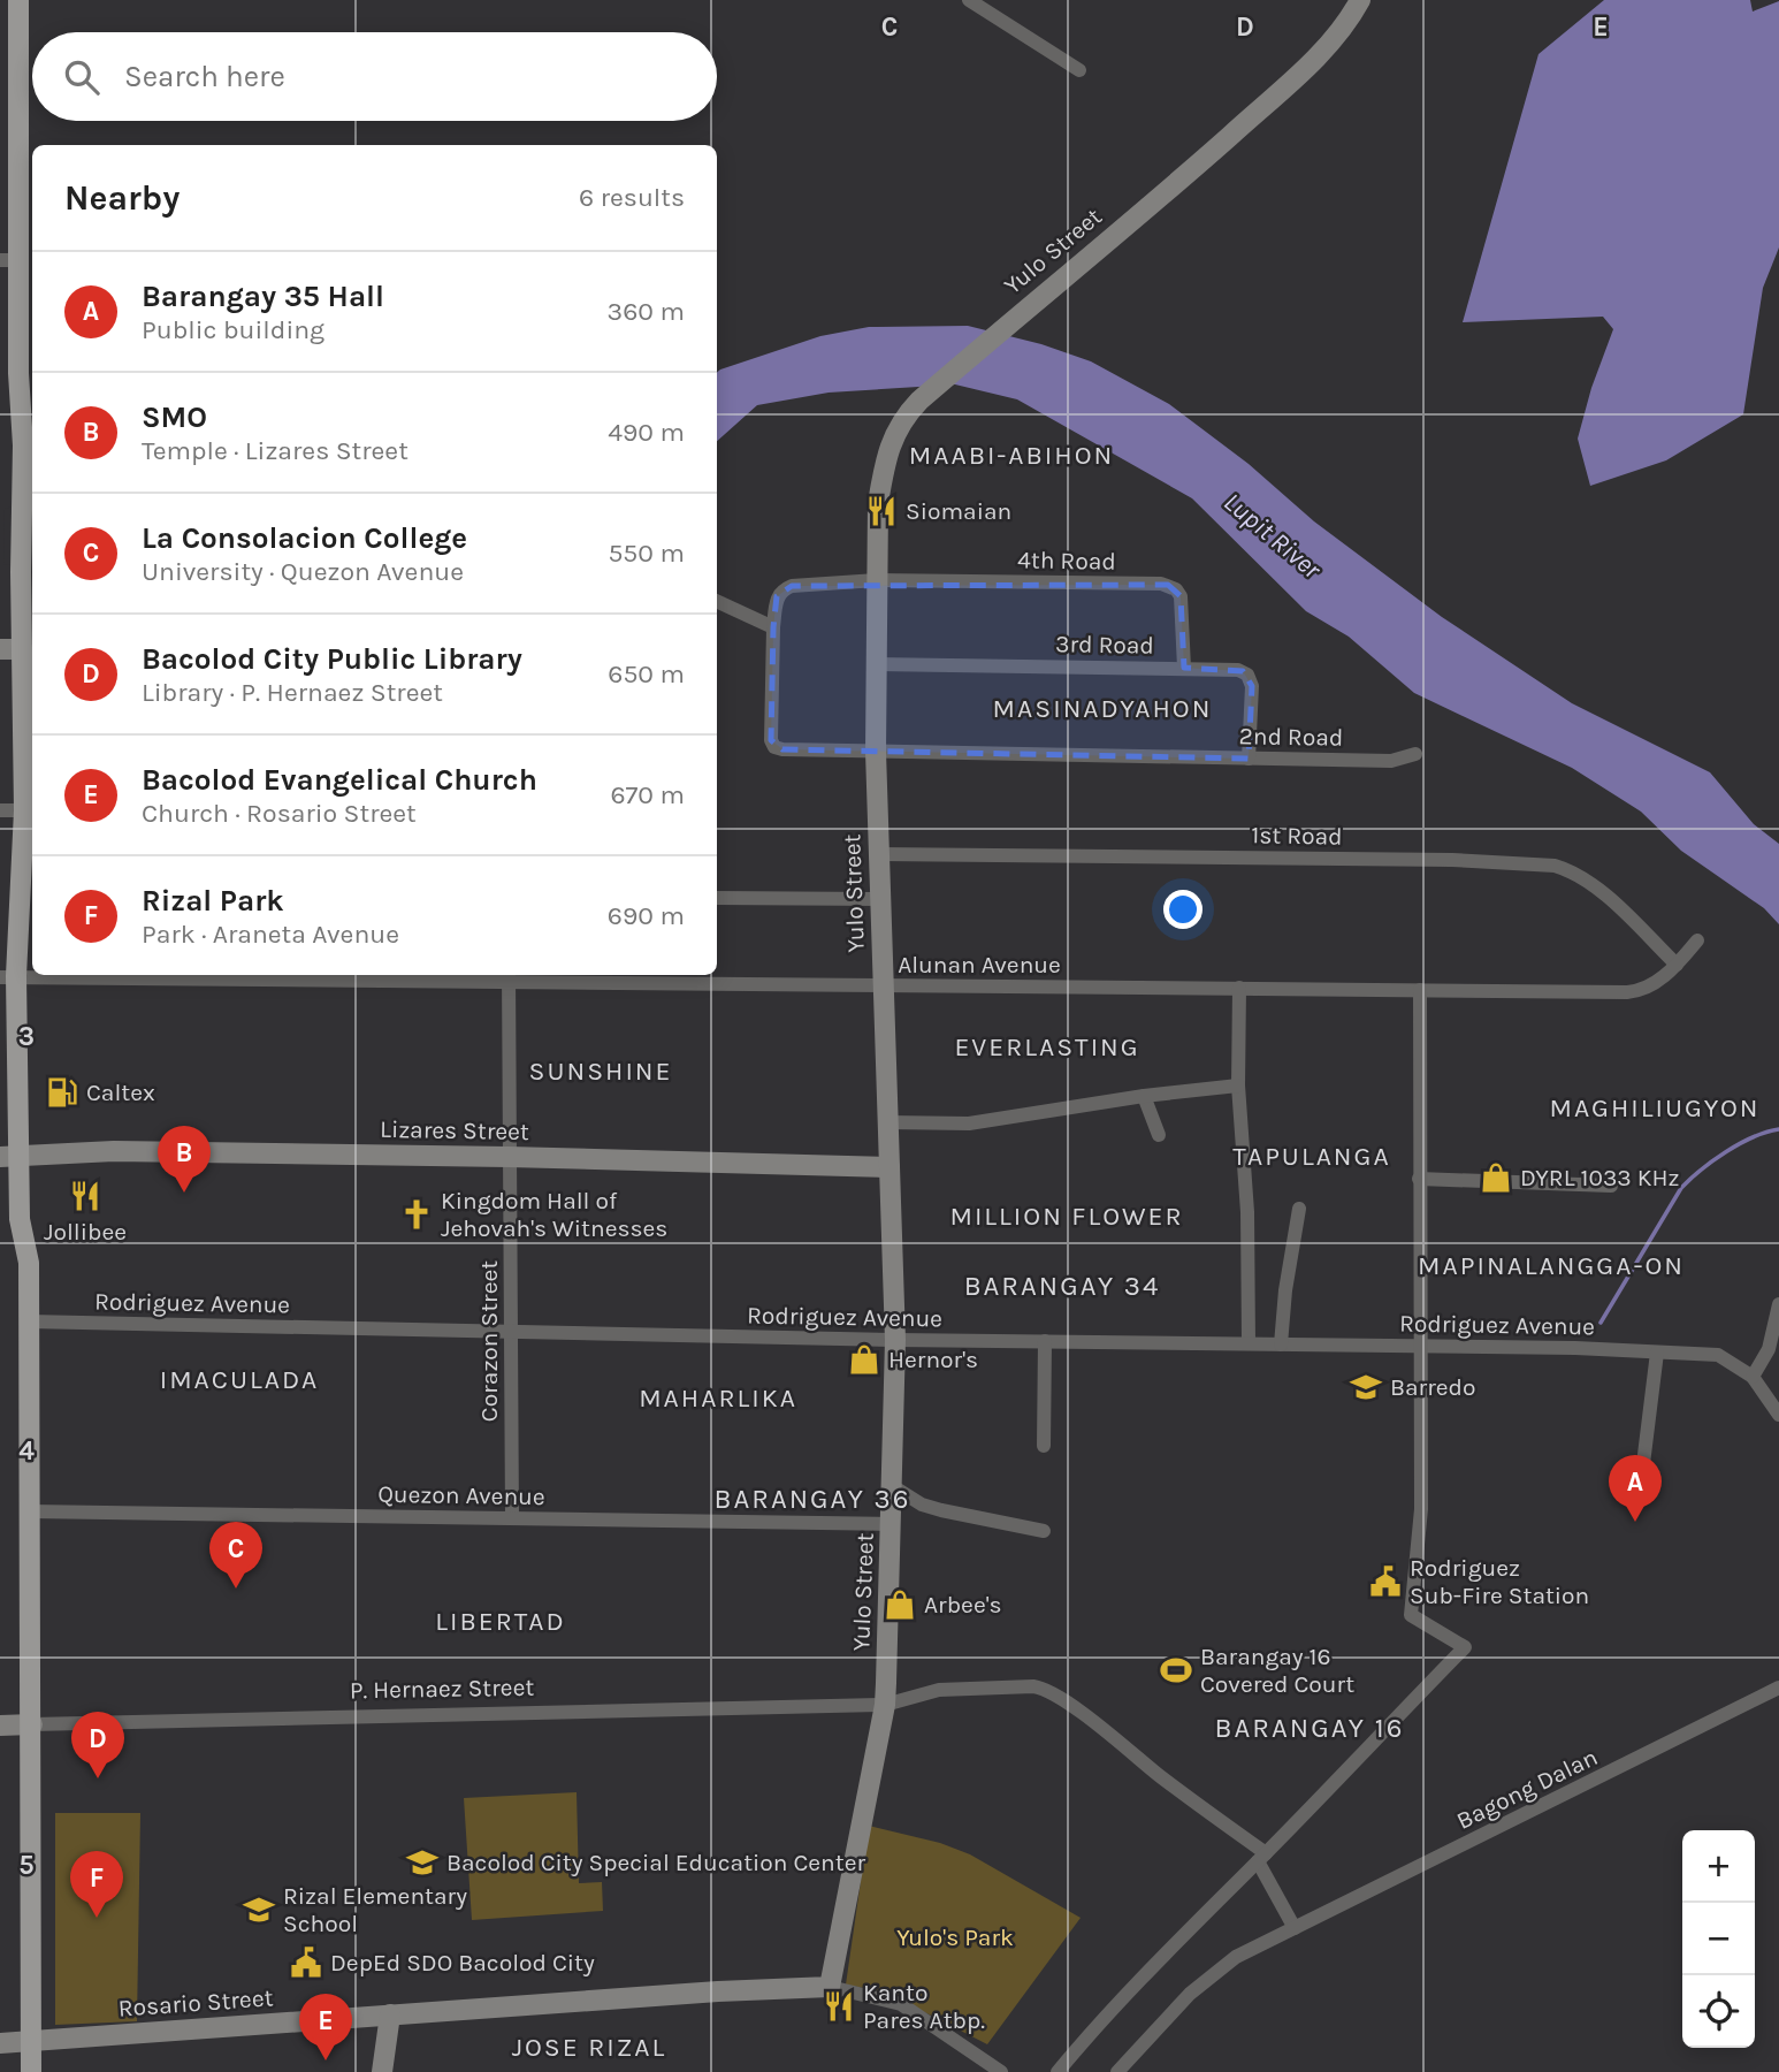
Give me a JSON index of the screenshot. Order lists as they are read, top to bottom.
{
  "streets": {
    "street": [
      "Yulo Street",
      "4th Road",
      "3rd Road",
      "2nd Road",
      "1st Road",
      "Alunan Avenue",
      "Lizares Street",
      "Rodriguez Avenue",
      "Corazon Street",
      "Quezon Avenue",
      "P. Hernaez Street",
      "Bagong Dalan",
      "Rosario Street"
    ]
  },
  "crossings": [
    ["Yulo Street", "4th Road"],
    ["Yulo Street", "3rd Road"],
    ["Yulo Street", "2nd Road"],
    ["Yulo Street", "1st Road"],
    ["Yulo Street", "Alunan Avenue"],
    ["Yulo Street", "Lizares Street"],
    ["Yulo Street", "Rodriguez Avenue"],
    ["Yulo Street", "Quezon Avenue"],
    ["Yulo Street", "P. Hernaez Street"],
    ["Yulo Street", "Rosario Street"],
    ["4th Road", "3rd Road"],
    ["4th Road", "2nd Road"],
    ["3rd Road", "2nd Road"],
    ["1st Road", "Alunan Avenue"],
    ["Alunan Avenue", "Corazon Street"],
    ["Lizares Street", "Corazon Street"],
    ["Rodriguez Avenue", "Corazon Street"],
    ["Corazon Street", "Quezon Avenue"]
  ],
  "districts": [
    "MAABI-ABIHON",
    "MASINADYAHON",
    "EVERLASTING",
    "SUNSHINE",
    "MAGHILIUGYON",
    "TAPULANGA",
    "MILLION FLOWER",
    "MAPINALANGGA-ON",
    "BARANGAY 34",
    "IMACULADA",
    "MAHARLIKA",
    "BARANGAY 36",
    "LIBERTAD",
    "BARANGAY 16",
    "JOSE RIZAL"
  ],
  "water": ["Lupit River"],
  "parks": ["Yulo's Park"],
  "places": {
    "restaurant": ["Siomaian", "Jollibee", "Kanto Pares Atbp."],
    "fuel station": ["Caltex"],
    "shop": ["DYRL 1033 KHz", "Hernor's", "Arbee's"],
    "church": ["Kingdom Hall of Jehovah's Witnesses"],
    "school or university": ["Barredo", "Bacolod City Special Education Center", "Rizal Elementary School"],
    "public building": ["Rodriguez Sub-Fire Station", "DepEd SDO Bacolod City"],
    "sports": ["Barangay 16 Covered Court"]
  },
  "page": {
    "search": "Search here",
    "heading": ["Nearby", "6 results"],
    "list": [
      {
        "mark": "A",
        "name": "Barangay 35 Hall",
        "note": "Public building",
        "value": "360 m"
      },
      {
        "mark": "B",
        "name": "SMO",
        "note": "Temple · Lizares Street",
        "value": "490 m"
      },
      {
        "mark": "C",
        "name": "La Consolacion College",
        "note": "University · Quezon Avenue",
        "value": "550 m"
      },
      {
        "mark": "D",
        "name": "Bacolod City Public Library",
        "note": "Library · P. Hernaez Street",
        "value": "650 m"
      },
      {
        "mark": "E",
        "name": "Bacolod Evangelical Church",
        "note": "Church · Rosario Street",
        "value": "670 m"
      },
      {
        "mark": "F",
        "name": "Rizal Park",
        "note": "Park · Araneta Avenue",
        "value": "690 m"
      }
    ],
    "pins": [
      "B",
      "A",
      "C",
      "D",
      "F",
      "E"
    ],
    "map_buttons": ["+", "−"]
  },
  "grid": {
    "columns": ["C", "D", "E"],
    "rows": ["3", "4", "5"]
  }
}
